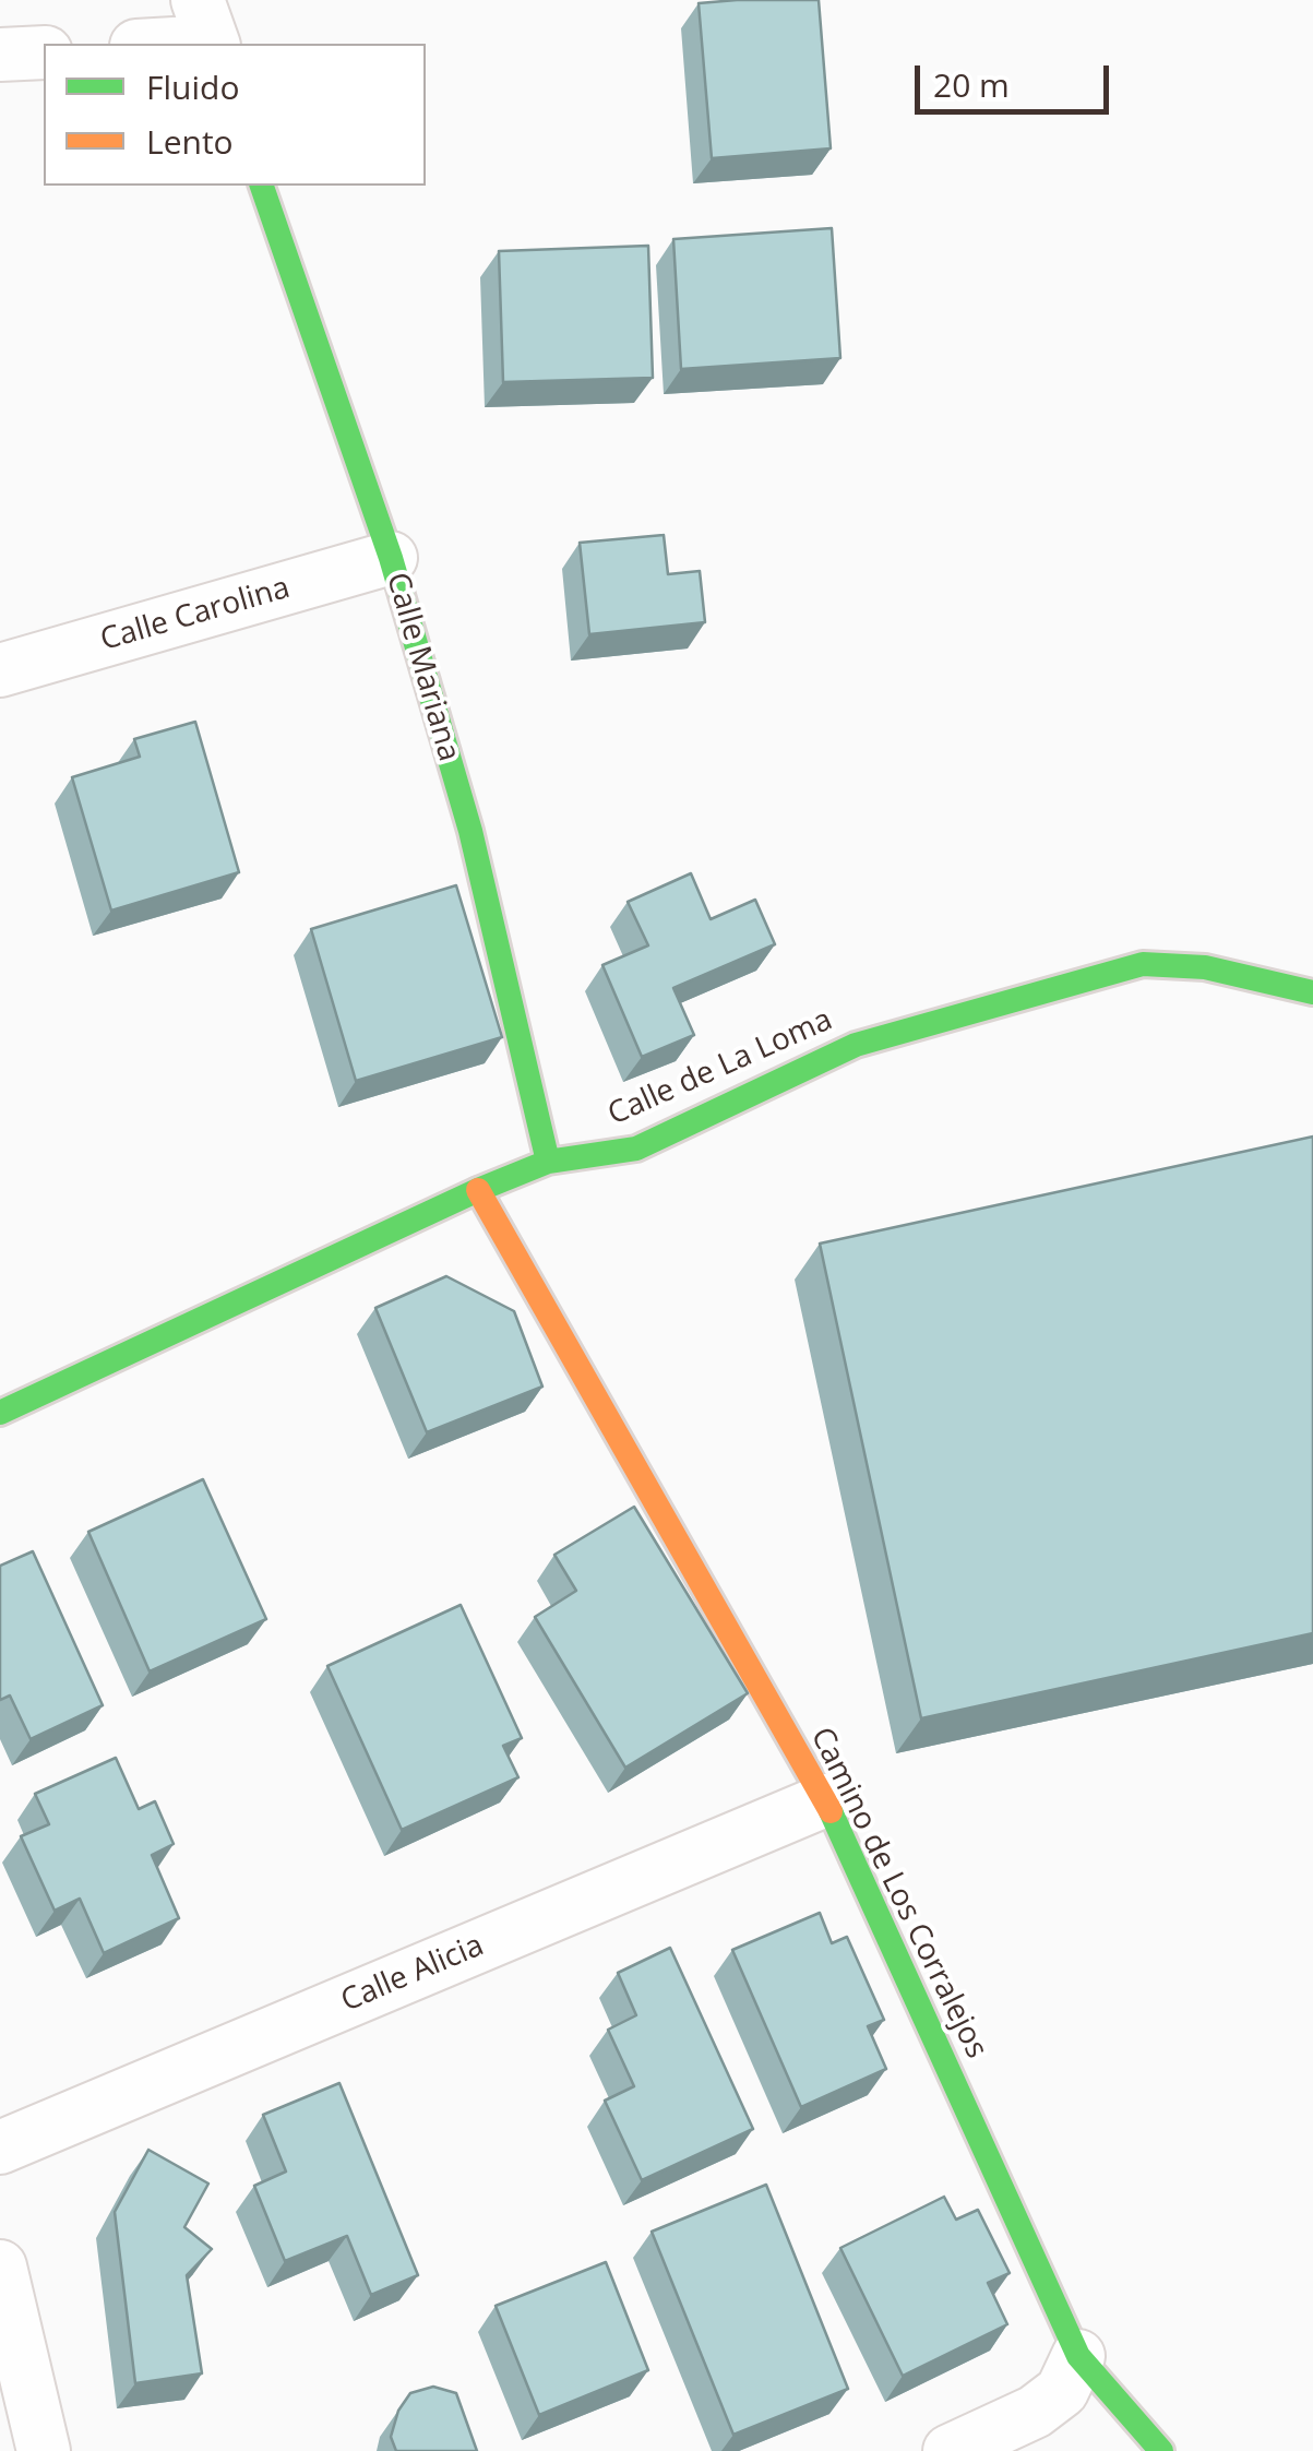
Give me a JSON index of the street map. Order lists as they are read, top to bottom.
{
  "streets": {
    "street": [
      "Calle Carolina",
      "Calle Mariana",
      "Calle de La Loma",
      "Camino de Los Corralejos",
      "Calle Alicia"
    ]
  },
  "crossings": [
    ["Calle Carolina", "Calle Mariana"],
    ["Calle Mariana", "Calle de La Loma"],
    ["Calle de La Loma", "Camino de Los Corralejos"],
    ["Camino de Los Corralejos", "Calle Alicia"]
  ],
  "legend": ["Fluido", "Lento"],
  "scale_bar": "20 m"
}
